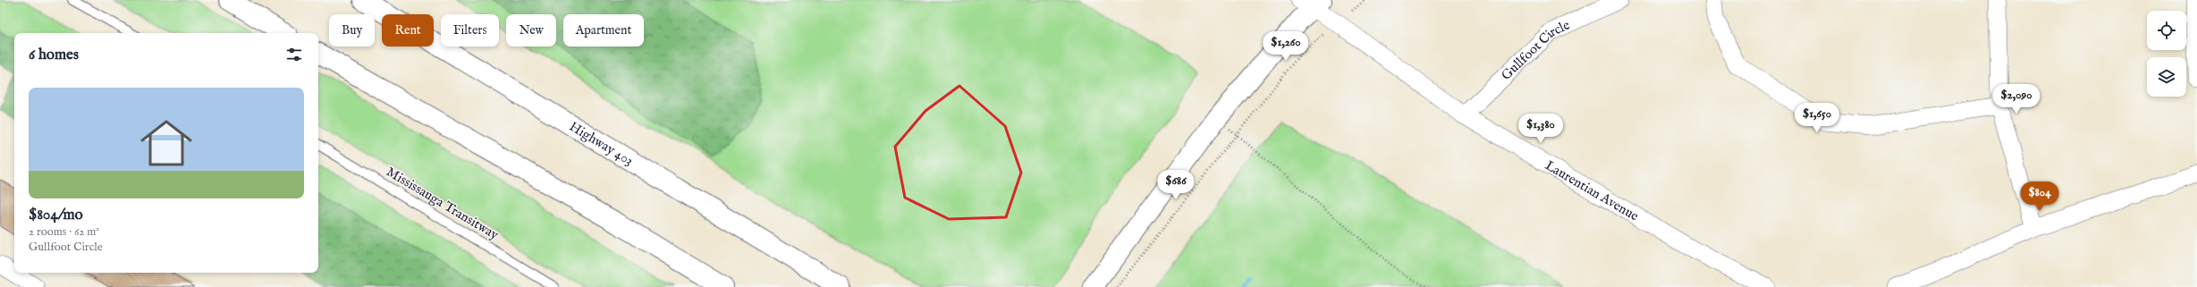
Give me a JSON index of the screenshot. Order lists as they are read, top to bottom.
{
  "streets": {
    "main road": ["Highway 403"],
    "street": ["Gullfoot Circle", "Laurentian Avenue"],
    "lane": ["Mississauga Transitway"]
  },
  "crossings": [
    ["Gullfoot Circle", "Laurentian Avenue"]
  ],
  "page": {
    "chip": [
      "Buy",
      "Rent",
      "Filters",
      "New",
      "Apartment"
    ],
    "price": [
      "$1,260",
      "$2,090",
      "$1,650",
      "$1,380",
      "$686",
      "$804"
    ],
    "heading": "6 homes",
    "list": [
      {
        "name": "$804/mo",
        "note": "2 rooms · 62 m² · Gullfoot Circle"
      }
    ]
  }
}
